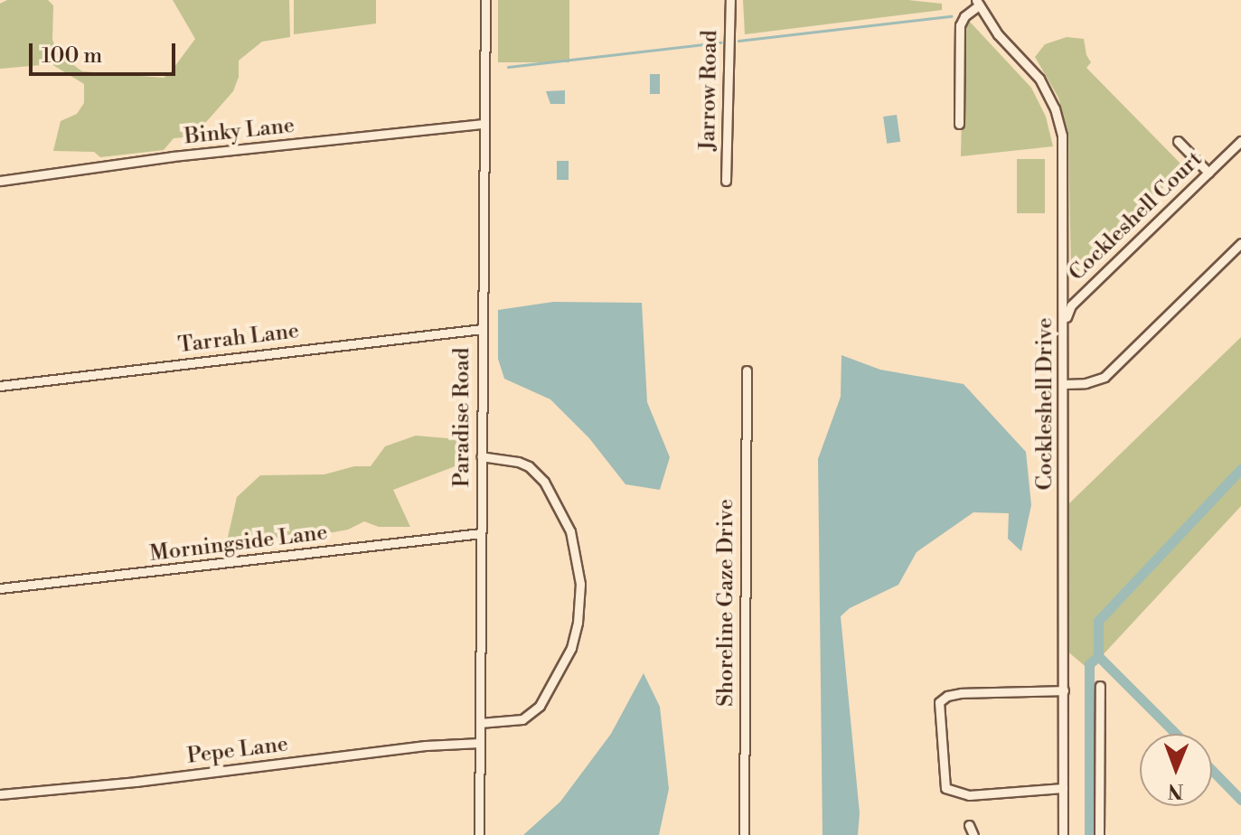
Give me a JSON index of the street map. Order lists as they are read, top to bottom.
{
  "streets": {
    "street": [
      "Jarrow Road",
      "Binky Lane",
      "Cockleshell Court",
      "Tarrah Lane",
      "Cockleshell Drive",
      "Paradise Road",
      "Morningside Lane",
      "Shoreline Gaze Drive",
      "Pepe Lane"
    ]
  },
  "crossings": [
    ["Binky Lane", "Paradise Road"],
    ["Cockleshell Court", "Cockleshell Drive"],
    ["Tarrah Lane", "Paradise Road"],
    ["Paradise Road", "Morningside Lane"],
    ["Paradise Road", "Pepe Lane"]
  ],
  "scale_bar": "100 m",
  "north": "bottom"
}
